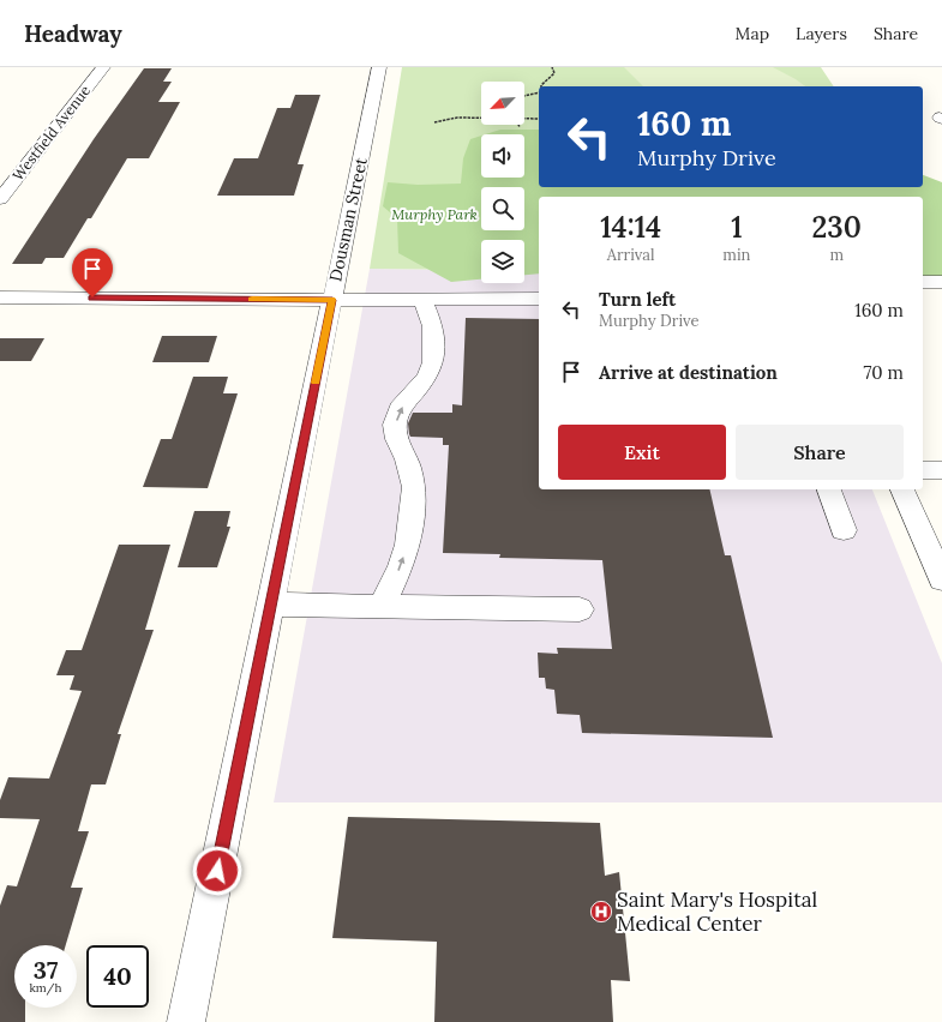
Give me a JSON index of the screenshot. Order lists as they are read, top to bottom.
{
  "streets": {
    "street": ["Westfield Avenue", "Dousman Street"]
  },
  "parks": ["Murphy Park"],
  "places": {
    "hospital": ["Saint Mary's Hospital Medical Center"]
  },
  "north": "bottom left",
  "page": {
    "header": "Headway",
    "nav": ["Map", "Layers", "Share"],
    "turn": ["160 m", "Murphy Drive"],
    "eta": [
      "14:14",
      "Arrival",
      "1",
      "min",
      "230",
      "m"
    ],
    "list": [
      {
        "name": "Turn left",
        "note": "Murphy Drive",
        "value": "160 m"
      },
      {
        "name": "Arrive at destination",
        "value": "70 m"
      }
    ],
    "buttons": ["Exit", "Share"],
    "speed": "37 km/h",
    "limit": "40"
  }
}
